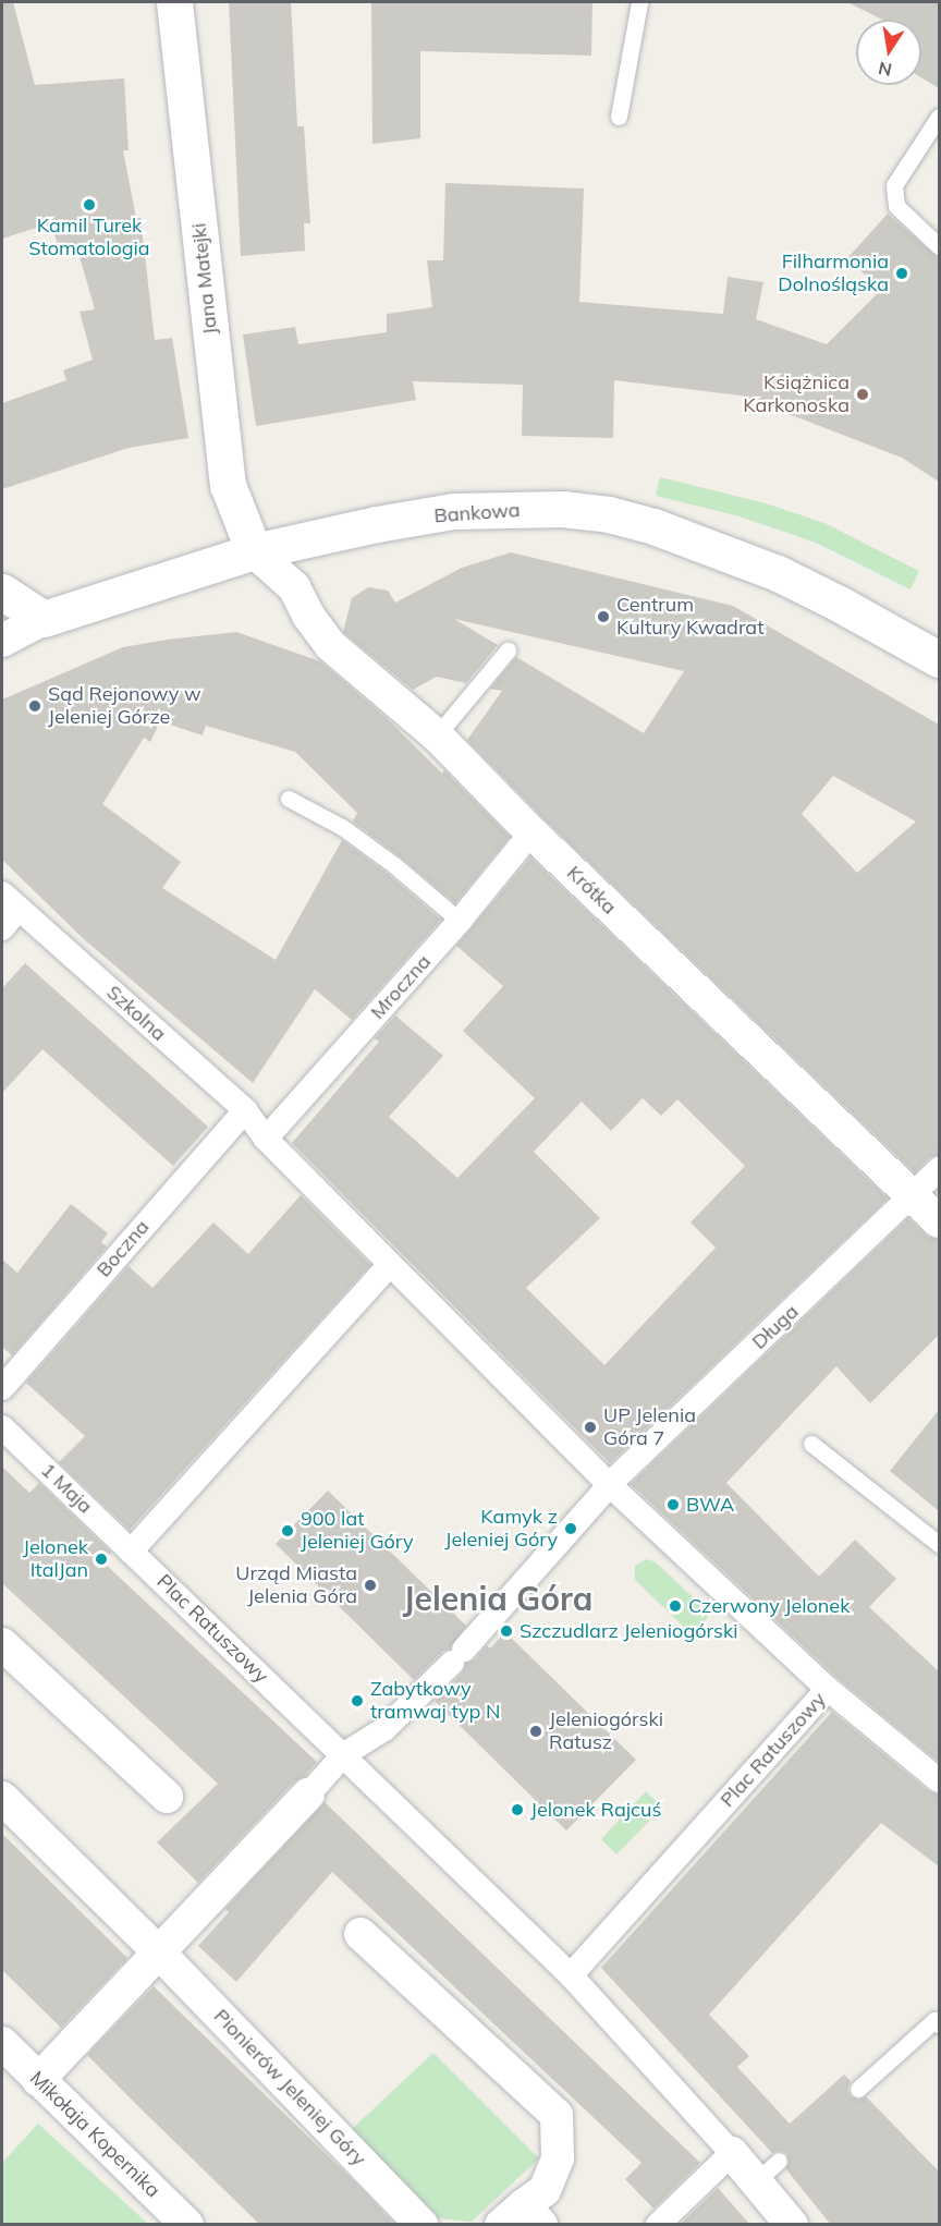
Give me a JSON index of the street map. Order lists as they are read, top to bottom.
{
  "streets": {
    "street": [
      "Jana Matejki",
      "Bankowa",
      "Krótka",
      "Mroczna",
      "Szkolna",
      "Boczna",
      "Długa",
      "1 Maja",
      "Plac Ratuszowy",
      "Pionierów Jeleniej Góry",
      "Mikołaja Kopernika"
    ]
  },
  "crossings": [
    ["Jana Matejki", "Bankowa"],
    ["Jana Matejki", "Krótka"],
    ["Bankowa", "Krótka"],
    ["Krótka", "Mroczna"],
    ["Krótka", "Długa"],
    ["Mroczna", "Szkolna"],
    ["Mroczna", "Plac Ratuszowy"],
    ["Szkolna", "Boczna"],
    ["Szkolna", "Plac Ratuszowy"],
    ["Długa", "Plac Ratuszowy"],
    ["1 Maja", "Plac Ratuszowy"]
  ],
  "districts": ["Jelenia Góra"],
  "places": [
    "Kamil Turek Stomatologia",
    "Filharmonia Dolnośląska",
    "Książnica Karkonoska",
    "Centrum Kultury Kwadrat",
    "Sąd Rejonowy w Jeleniej Górze",
    "UP Jelenia Góra 7",
    "BWA",
    "Kamyk z Jeleniej Góry",
    "900 lat Jeleniej Góry",
    "Jelonek ItalJan",
    "Urząd Miasta Jelenia Góra",
    "Czerwony Jelonek",
    "Szczudlarz Jeleniogórski",
    "Zabytkowy tramwaj typ N",
    "Jeleniogórski Ratusz",
    "Jelonek Rajcuś"
  ],
  "north": "bottom"
}
